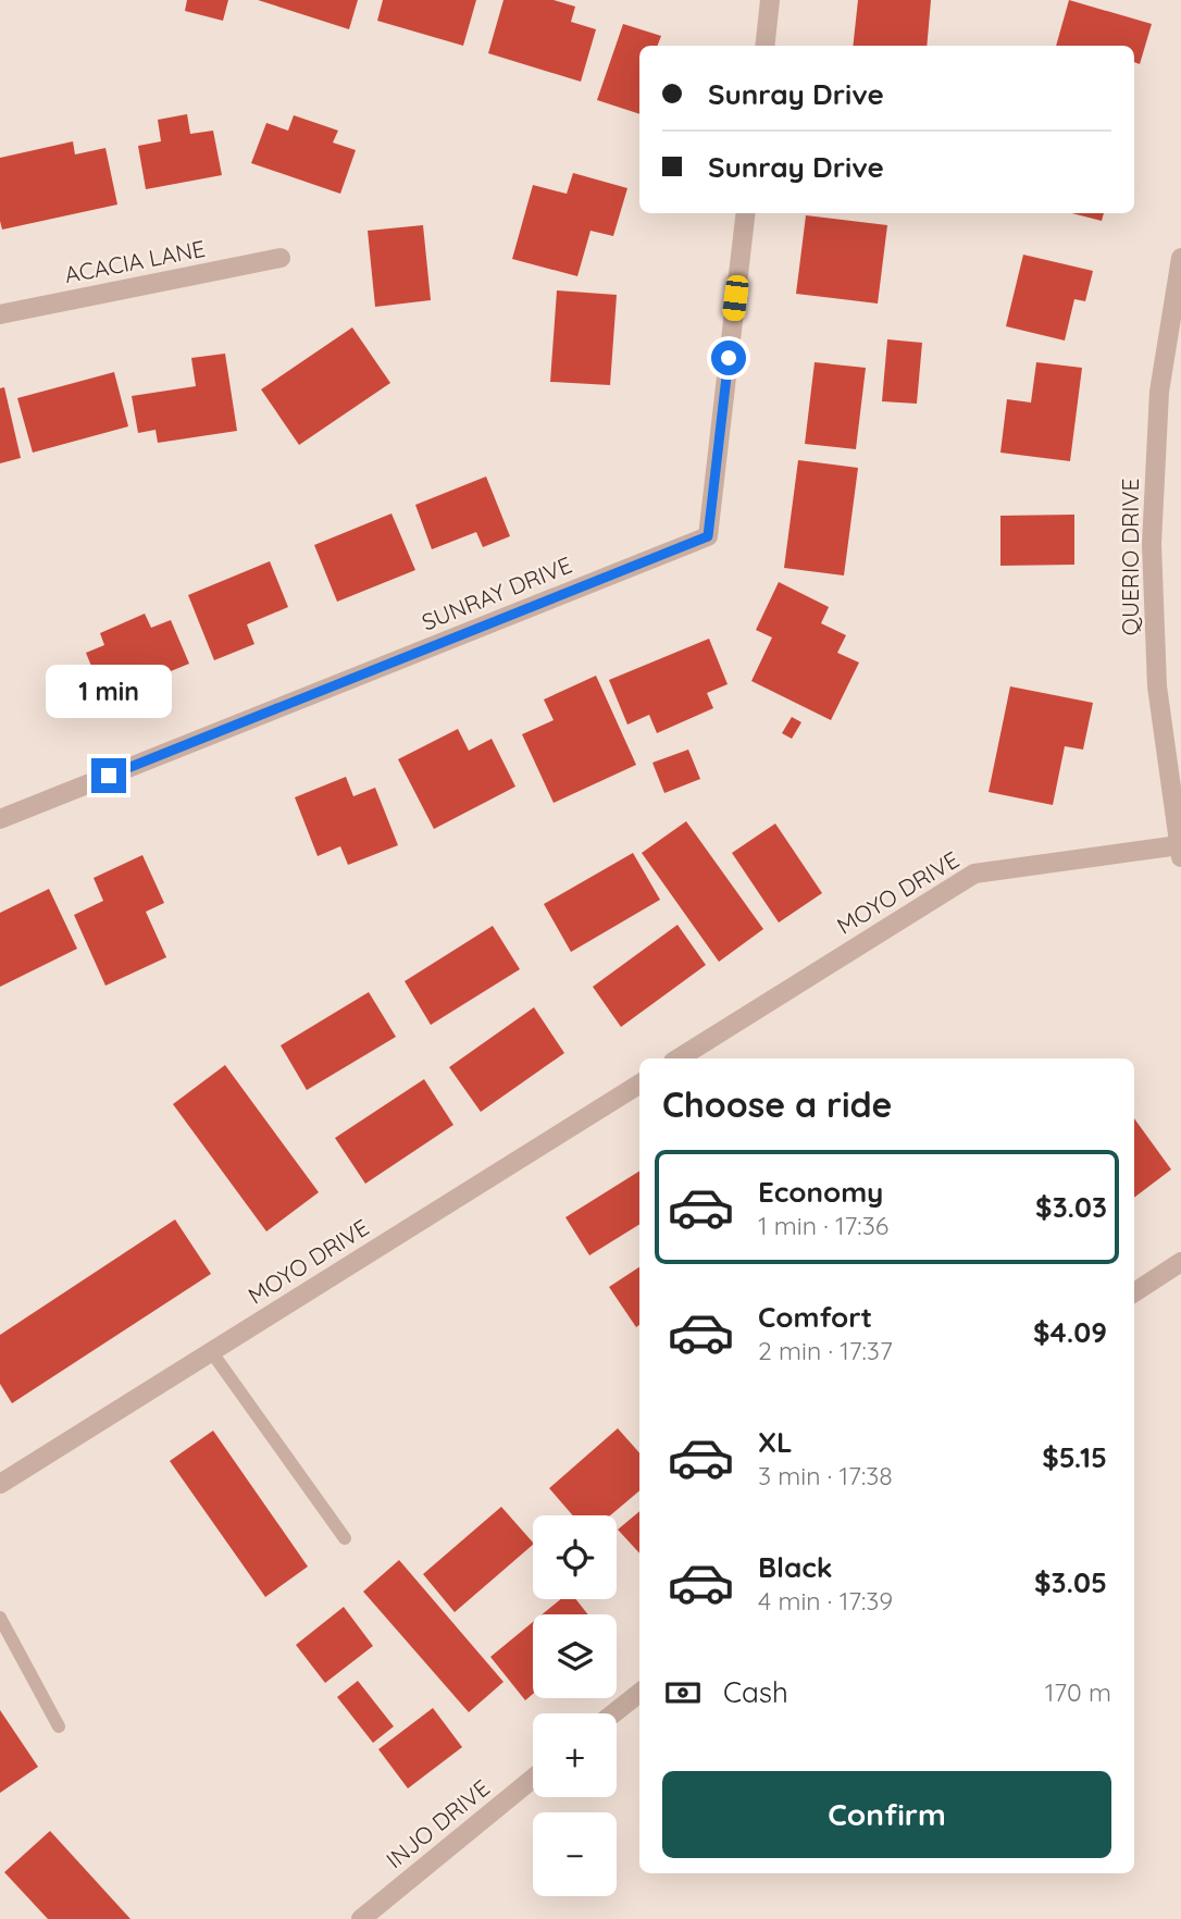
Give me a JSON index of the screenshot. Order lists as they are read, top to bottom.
{
  "streets": {
    "street": [
      "ACACIA LANE",
      "QUERIO DRIVE",
      "SUNRAY DRIVE",
      "MOYO DRIVE",
      "INJO DRIVE"
    ]
  },
  "crossings": [
    ["QUERIO DRIVE", "MOYO DRIVE"]
  ],
  "page": {
    "banner": ["Sunray Drive", "Sunray Drive"],
    "bubble": "1 min",
    "heading": "Choose a ride",
    "list": [
      {
        "name": "Economy",
        "note": "1 min · 17:36",
        "value": "$3.03"
      },
      {
        "name": "Comfort",
        "note": "2 min · 17:37",
        "value": "$4.09"
      },
      {
        "name": "XL",
        "note": "3 min · 17:38",
        "value": "$5.15"
      },
      {
        "name": "Black",
        "note": "4 min · 17:39",
        "value": "$3.05"
      }
    ],
    "map_buttons": ["+", "−"],
    "pay": ["Cash", "170 m"],
    "buttons": "Confirm"
  }
}
